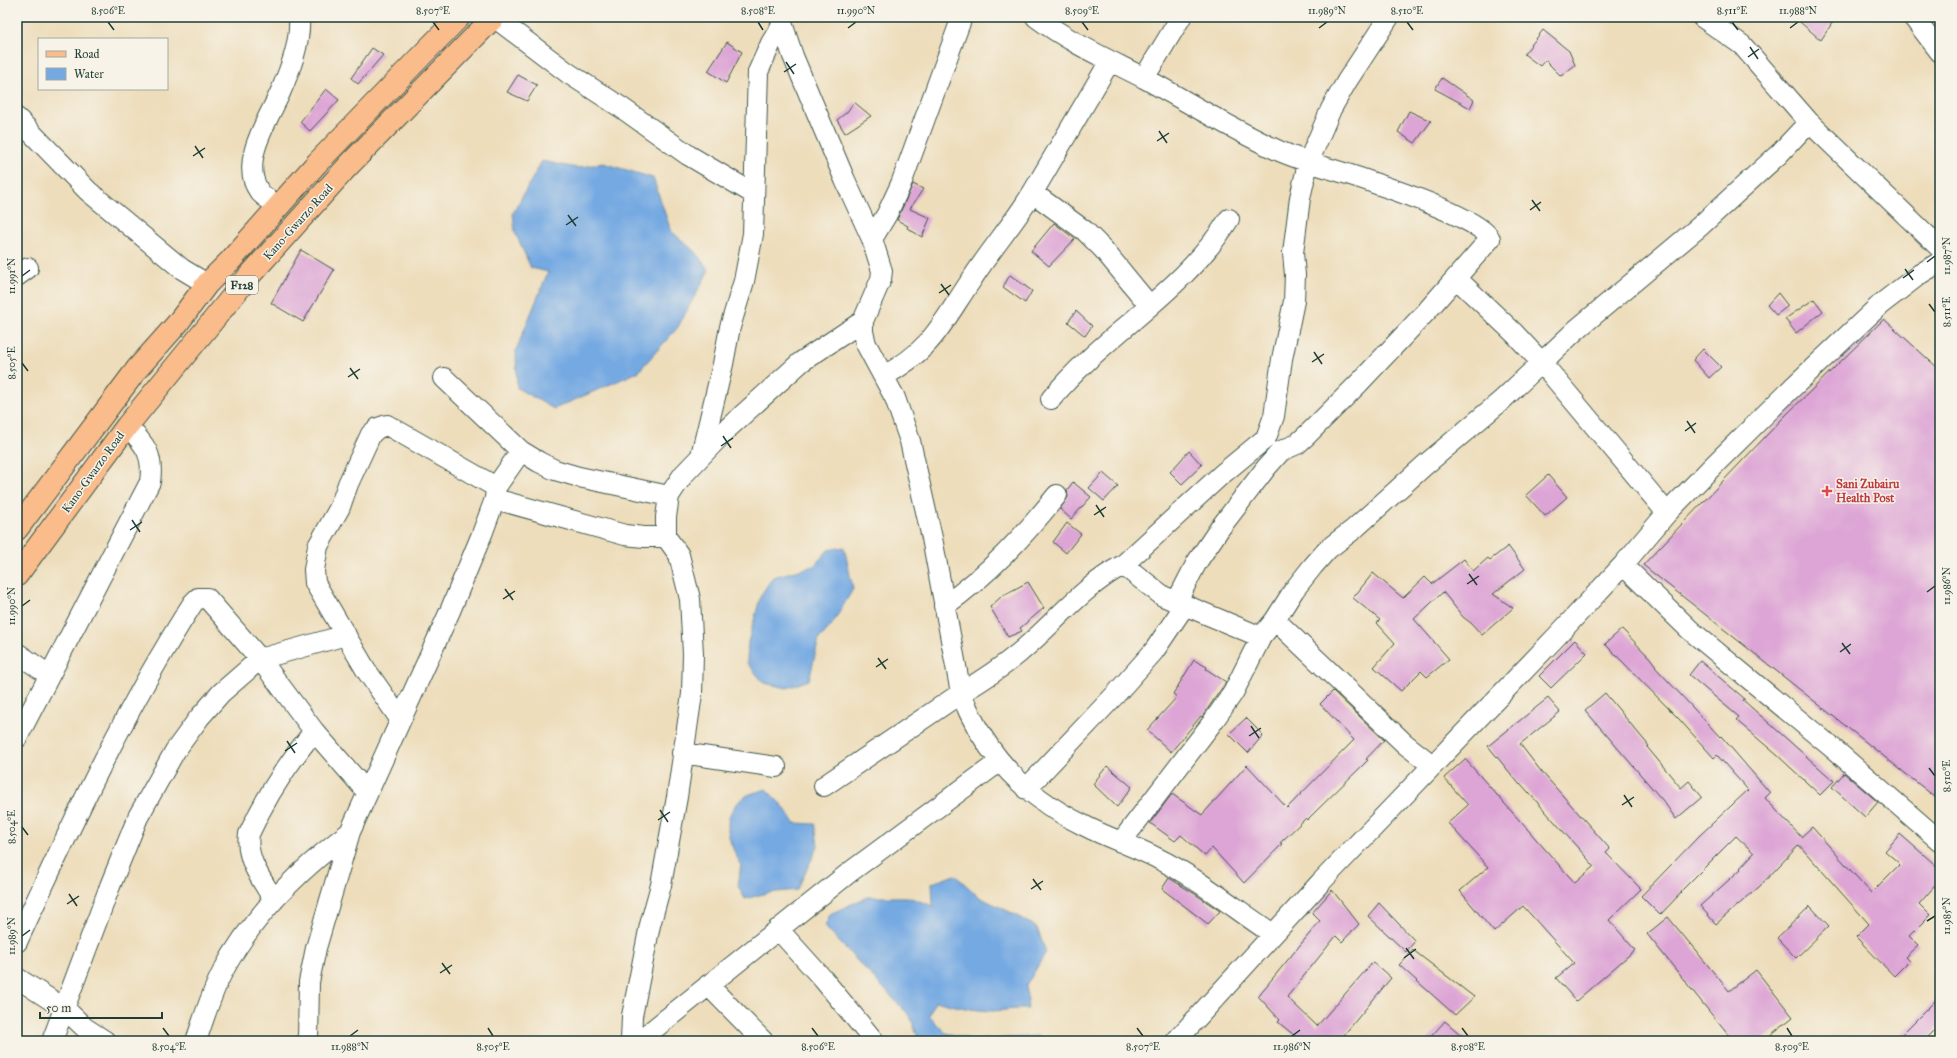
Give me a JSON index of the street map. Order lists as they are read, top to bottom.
{
  "streets": {
    "main road": ["Kano-Gwarzo Road", "F128"]
  },
  "places": {
    "health": ["Sani Zubairu Health Post"]
  },
  "legend": ["Road", "Water"],
  "scale_bar": "50 m",
  "coordinates": [
    "8.506°E",
    "8.507°E",
    "8.508°E",
    "11.990°N",
    "8.509°E",
    "11.989°N",
    "8.510°E",
    "8.511°E",
    "11.988°N",
    "11.987°N",
    "11.991°N",
    "8.505°E",
    "11.986°N",
    "8.504°E",
    "11.985°N"
  ]
}
